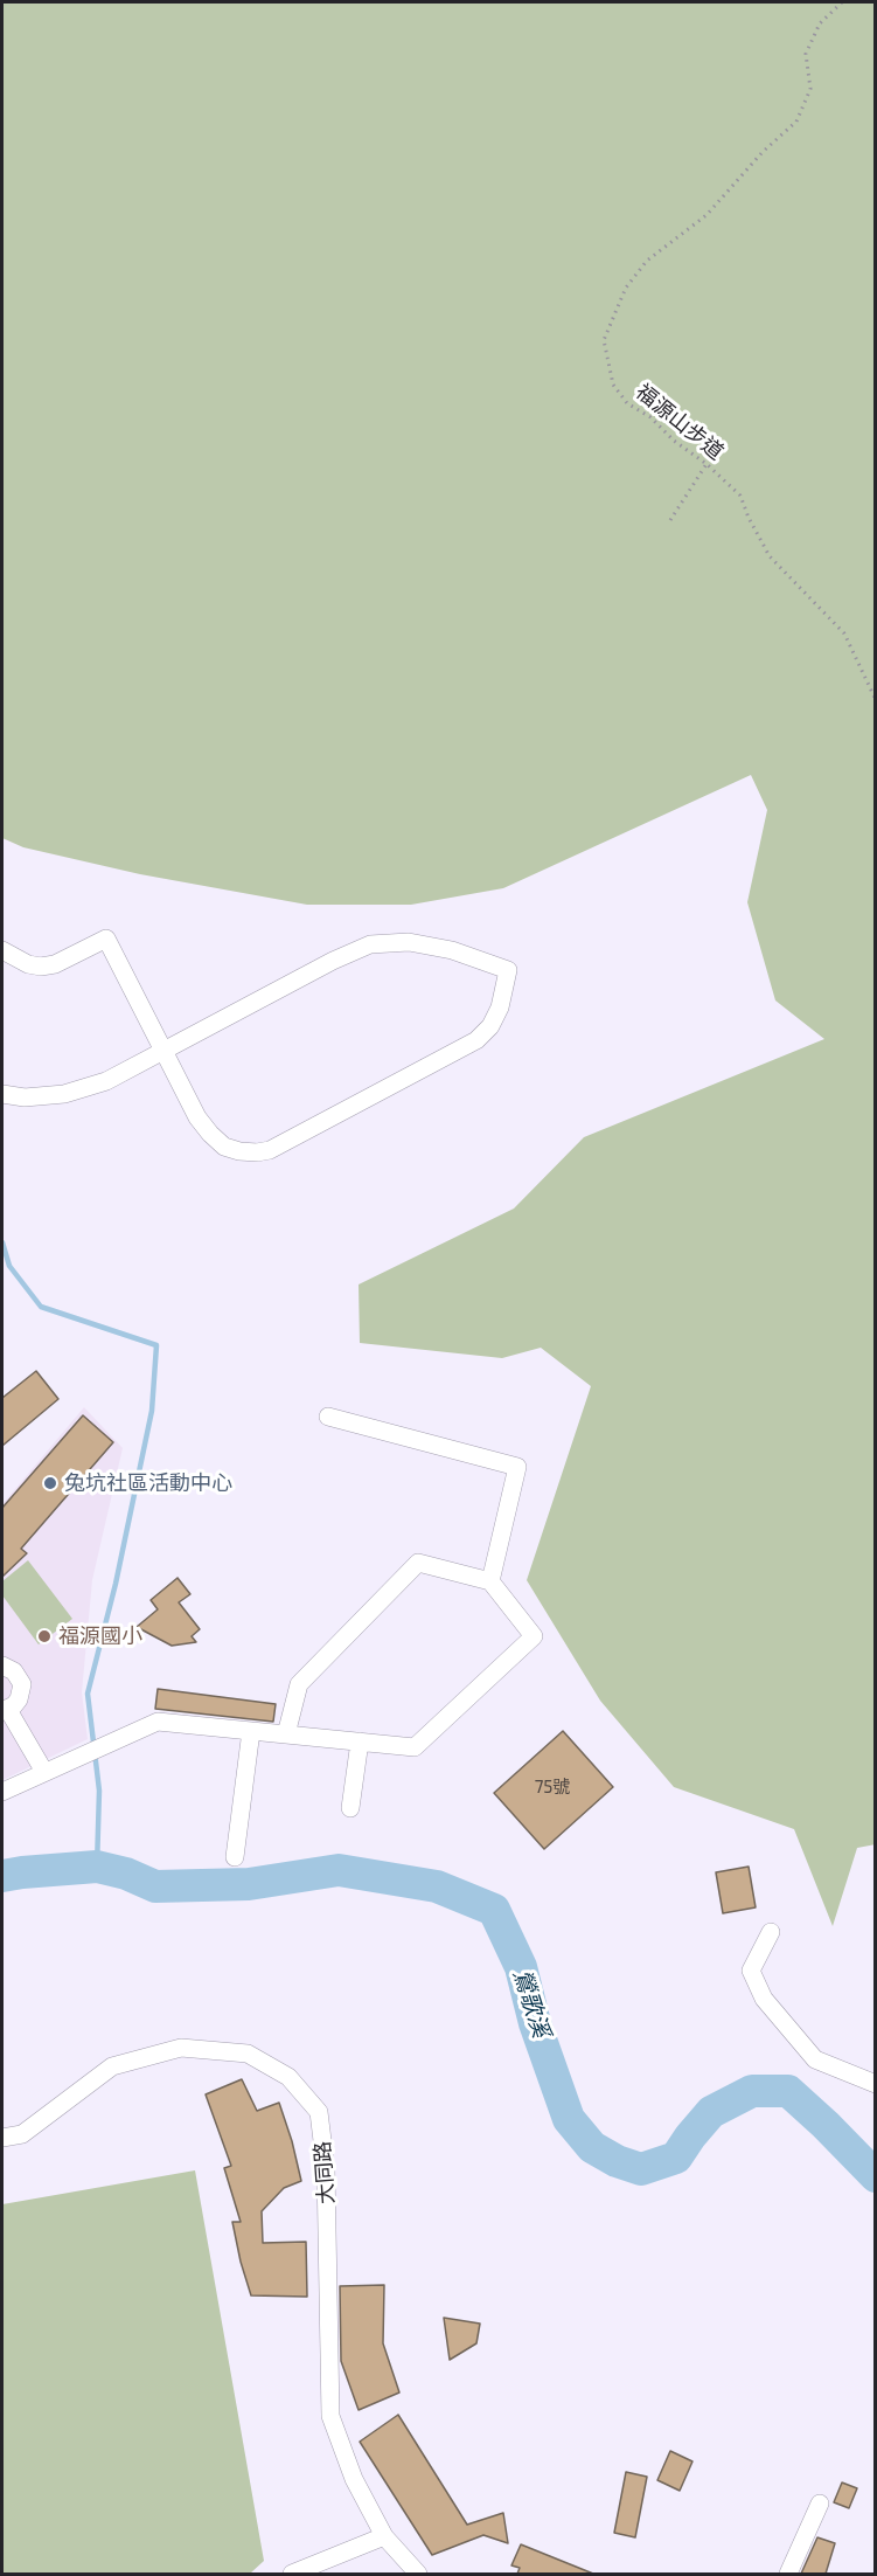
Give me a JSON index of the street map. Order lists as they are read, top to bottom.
{
  "streets": {
    "street": ["大同路"],
    "path": ["福源山步道"]
  },
  "water": ["鶯歌溪"],
  "places": ["兔坑社區活動中心", "福源國小"],
  "house_numbers": ["75號"]
}
